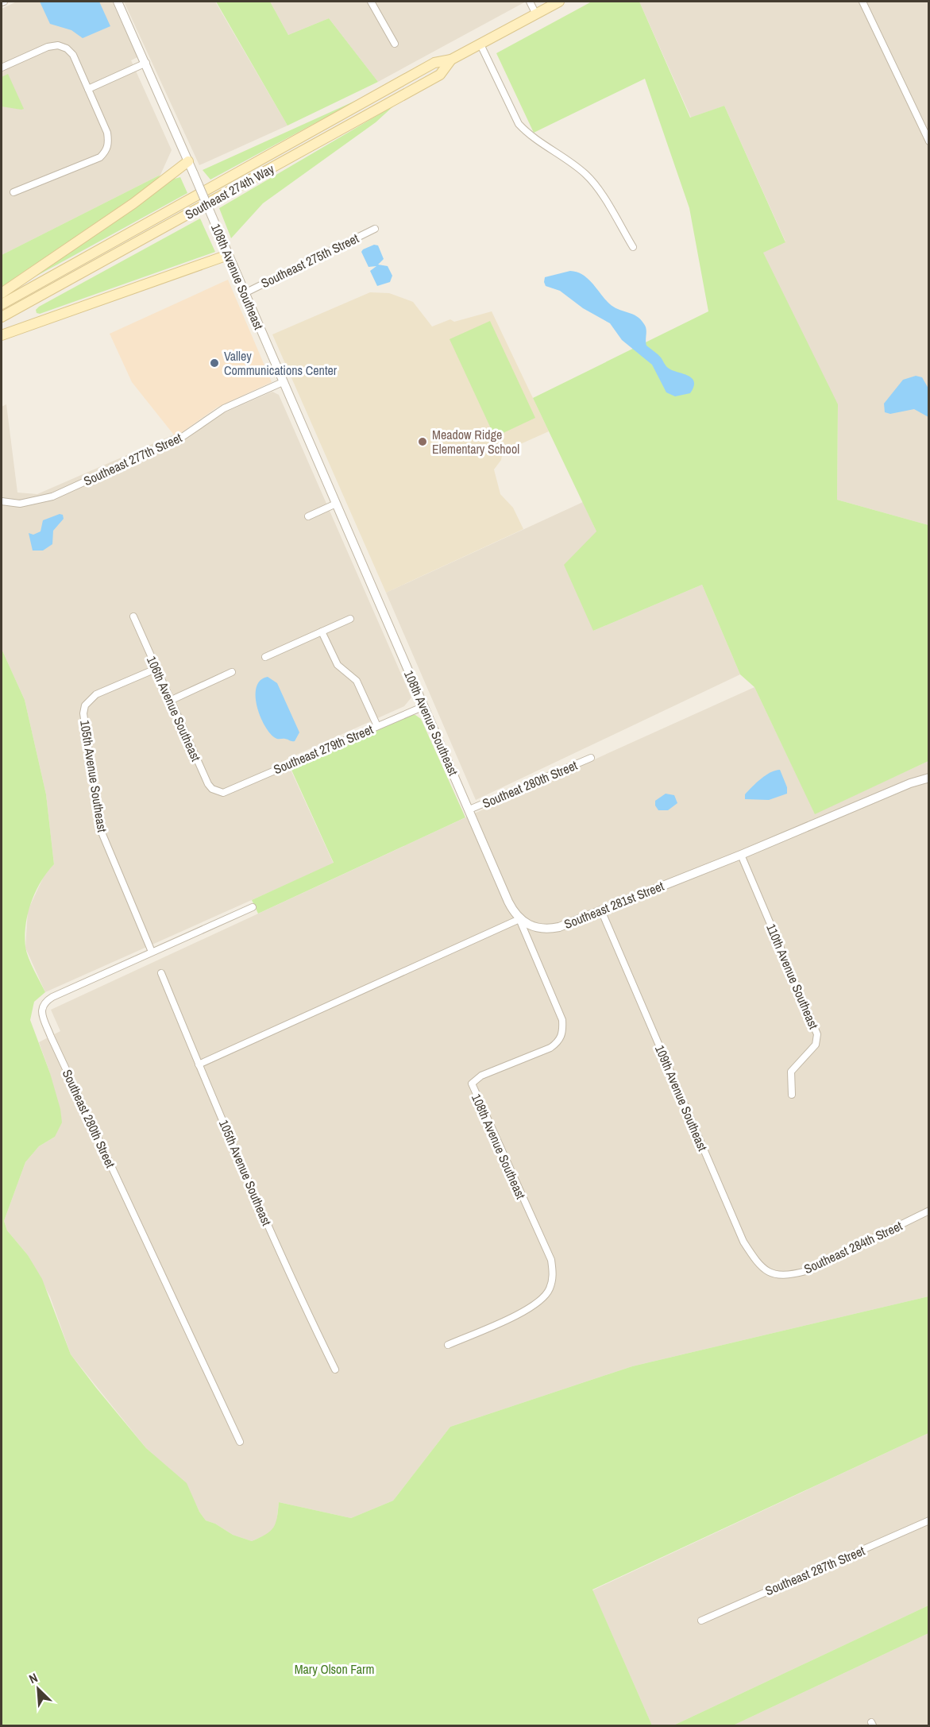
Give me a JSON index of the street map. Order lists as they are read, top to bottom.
{
  "streets": {
    "main road": ["Southeast 274th Way"],
    "street": [
      "Southeast 275th Street",
      "108th Avenue Southeast",
      "Southeast 277th Street",
      "106th Avenue Southeast",
      "Southeast 279th Street",
      "105th Avenue Southeast",
      "Southeat 280th Street",
      "Southeast 281st Street",
      "110th Avenue Southeast",
      "109th Avenue Southeast",
      "Southeast 280th Street",
      "Southeast 284th Street",
      "Southeast 287th Street"
    ]
  },
  "crossings": [
    ["Southeast 275th Street", "108th Avenue Southeast"],
    ["108th Avenue Southeast", "Southeast 277th Street"],
    ["108th Avenue Southeast", "Southeast 279th Street"],
    ["108th Avenue Southeast", "Southeat 280th Street"],
    ["108th Avenue Southeast", "Southeast 281st Street"],
    ["106th Avenue Southeast", "Southeast 279th Street"],
    ["106th Avenue Southeast", "105th Avenue Southeast"],
    ["105th Avenue Southeast", "Southeast 280th Street"],
    ["Southeast 281st Street", "110th Avenue Southeast"],
    ["Southeast 281st Street", "109th Avenue Southeast"],
    ["109th Avenue Southeast", "Southeast 284th Street"]
  ],
  "parks": ["Mary Olson Farm"],
  "places": ["Valley Communications Center", "Meadow Ridge Elementary School"],
  "north": "top left"
}
